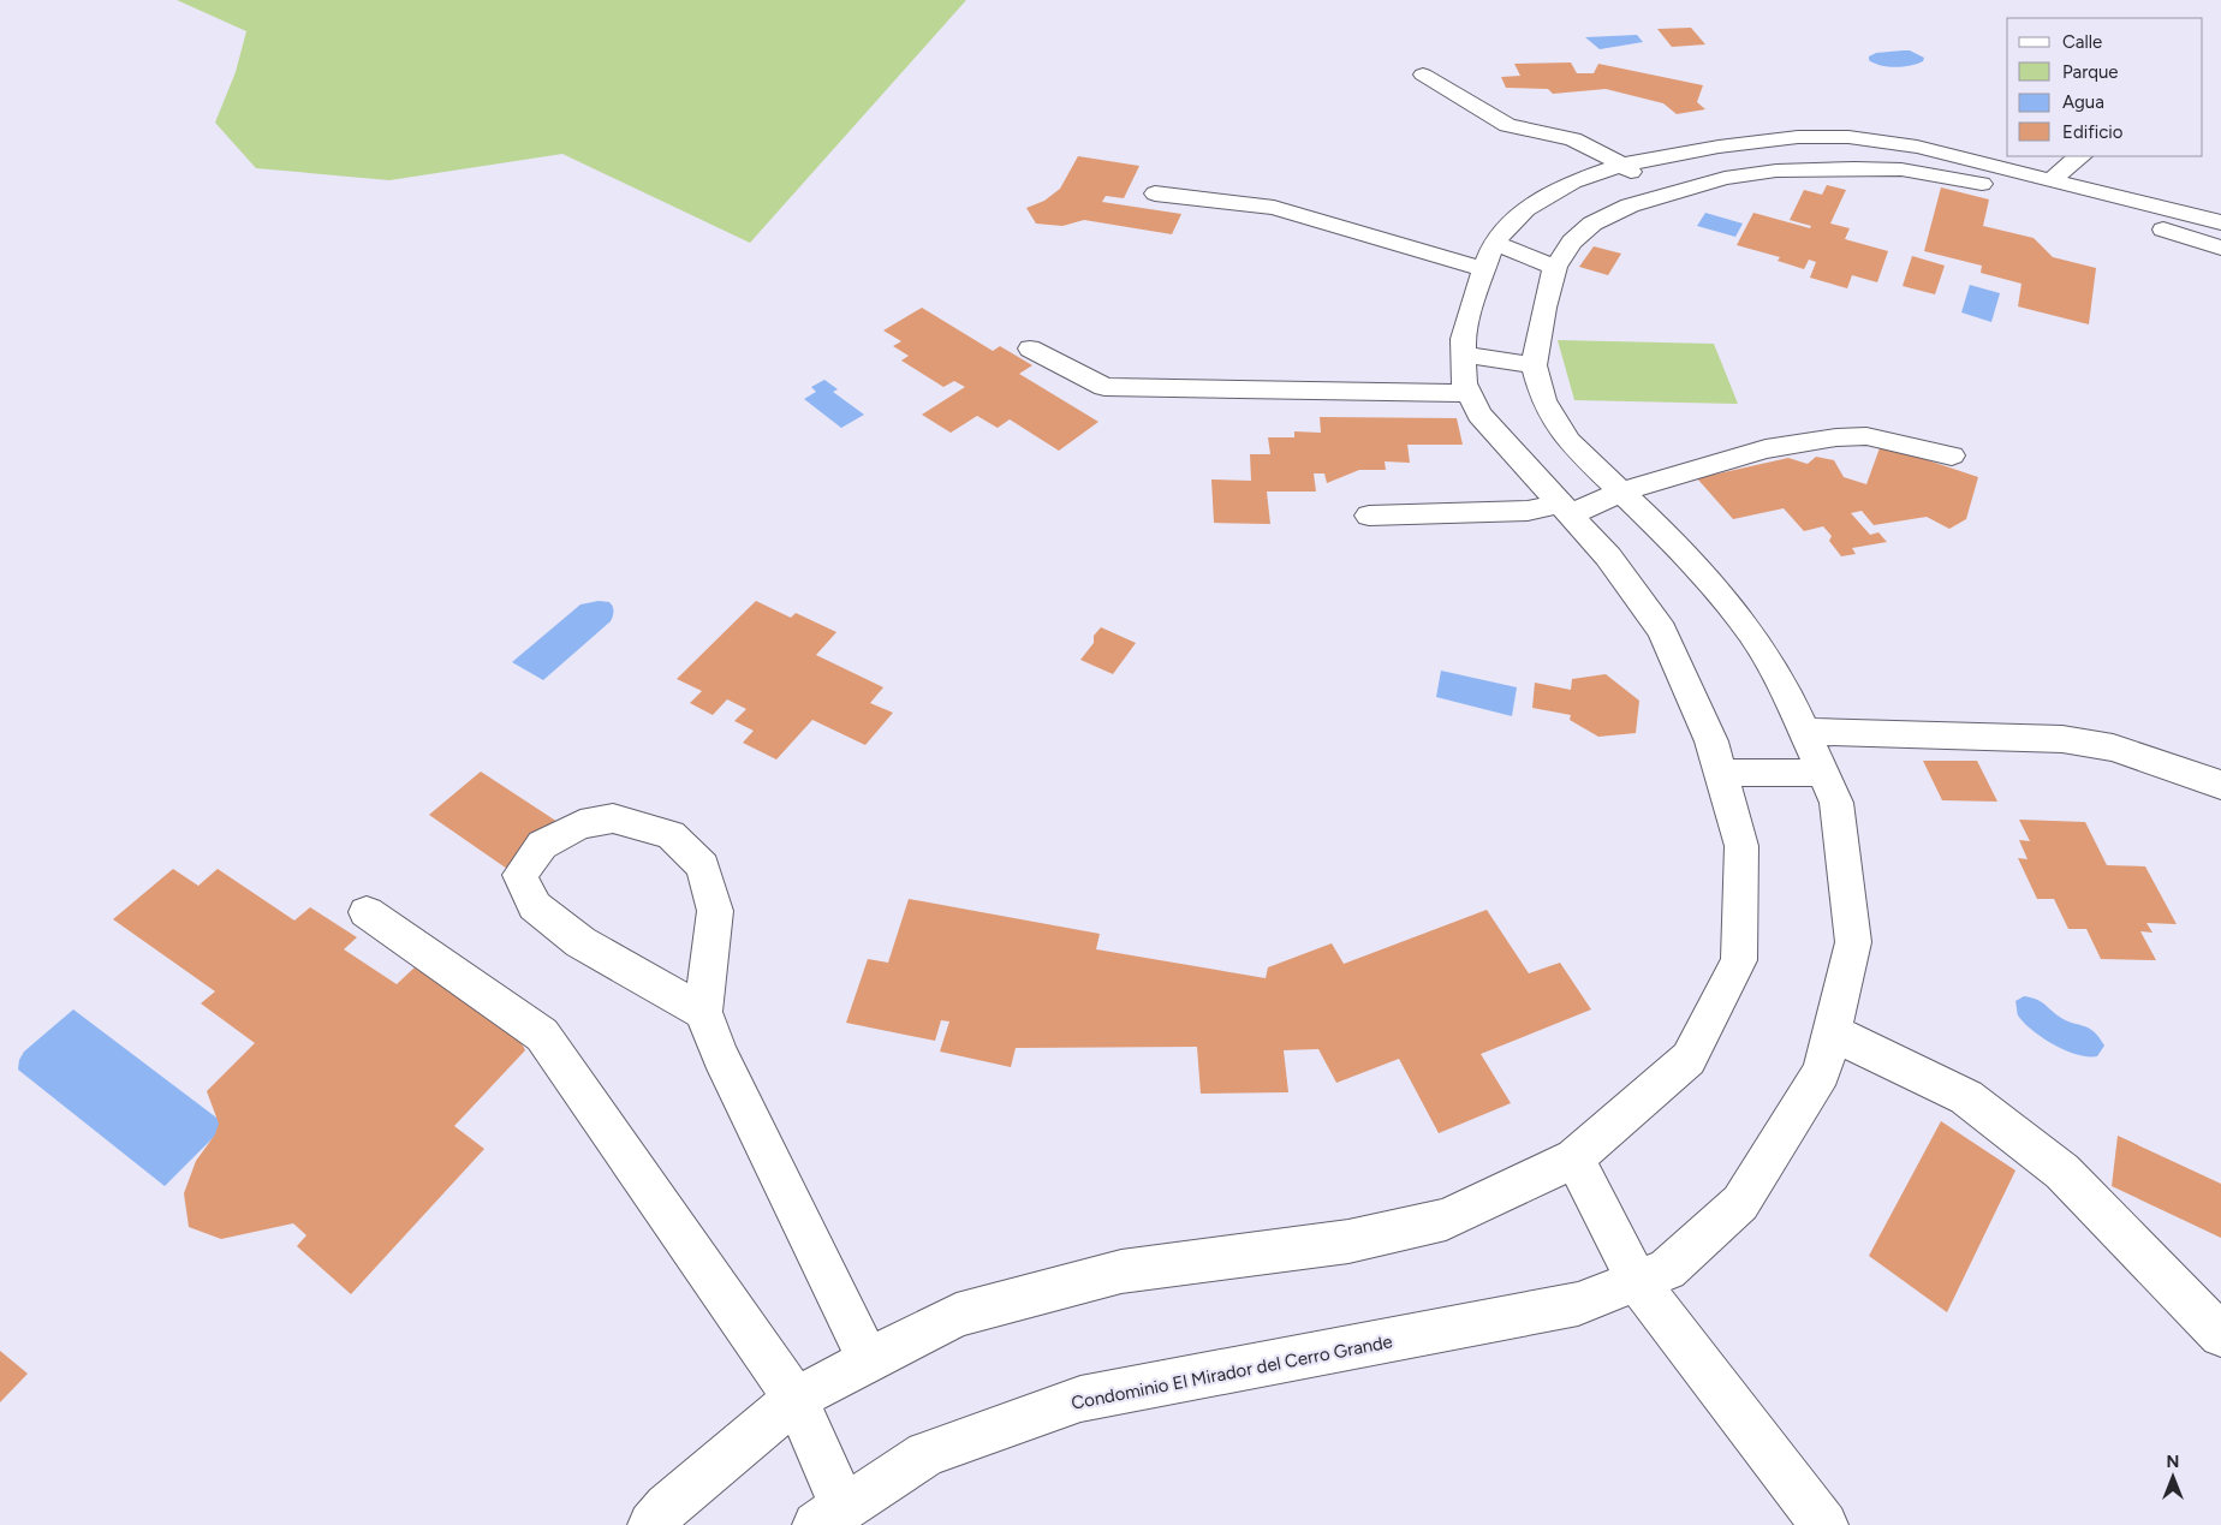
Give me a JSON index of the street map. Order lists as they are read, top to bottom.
{
  "streets": {
    "street": ["Condominio El Mirador del Cerro Grande"]
  },
  "legend": [
    "Calle",
    "Parque",
    "Agua",
    "Edificio"
  ],
  "north": "top"
}
